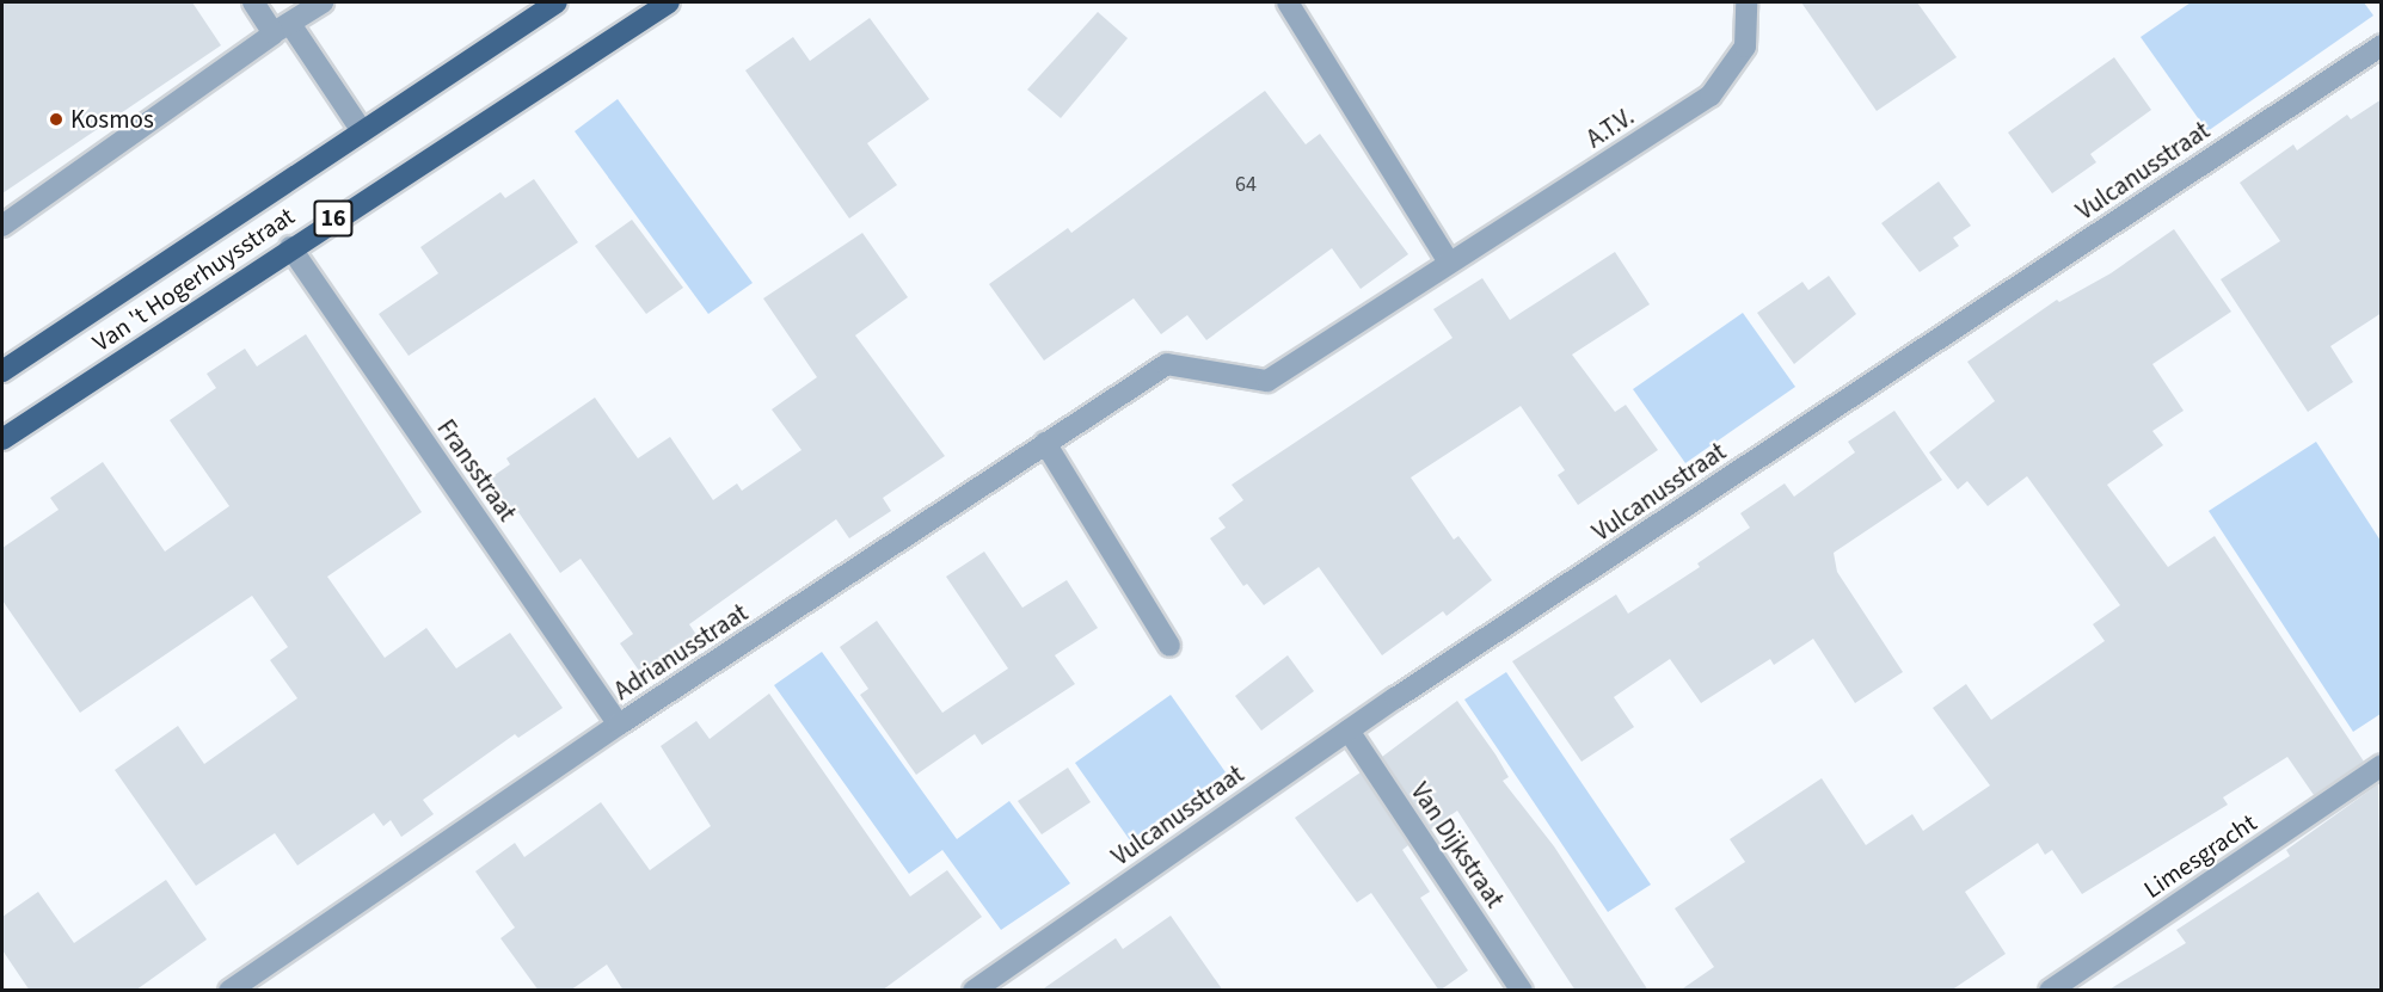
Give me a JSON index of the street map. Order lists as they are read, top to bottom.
{
  "streets": {
    "main road": ["16", "Van 't Hogerhuysstraat"],
    "street": [
      "A.T.V.",
      "Vulcanusstraat",
      "Fransstraat",
      "Adrianusstraat",
      "Van Dijkstraat",
      "Limesgracht"
    ]
  },
  "crossings": [
    ["A.T.V.", "Adrianusstraat"],
    ["Vulcanusstraat", "Van Dijkstraat"],
    ["Van 't Hogerhuysstraat", "Fransstraat"],
    ["Fransstraat", "Adrianusstraat"]
  ],
  "places": ["Kosmos"],
  "house_numbers": ["64"]
}
